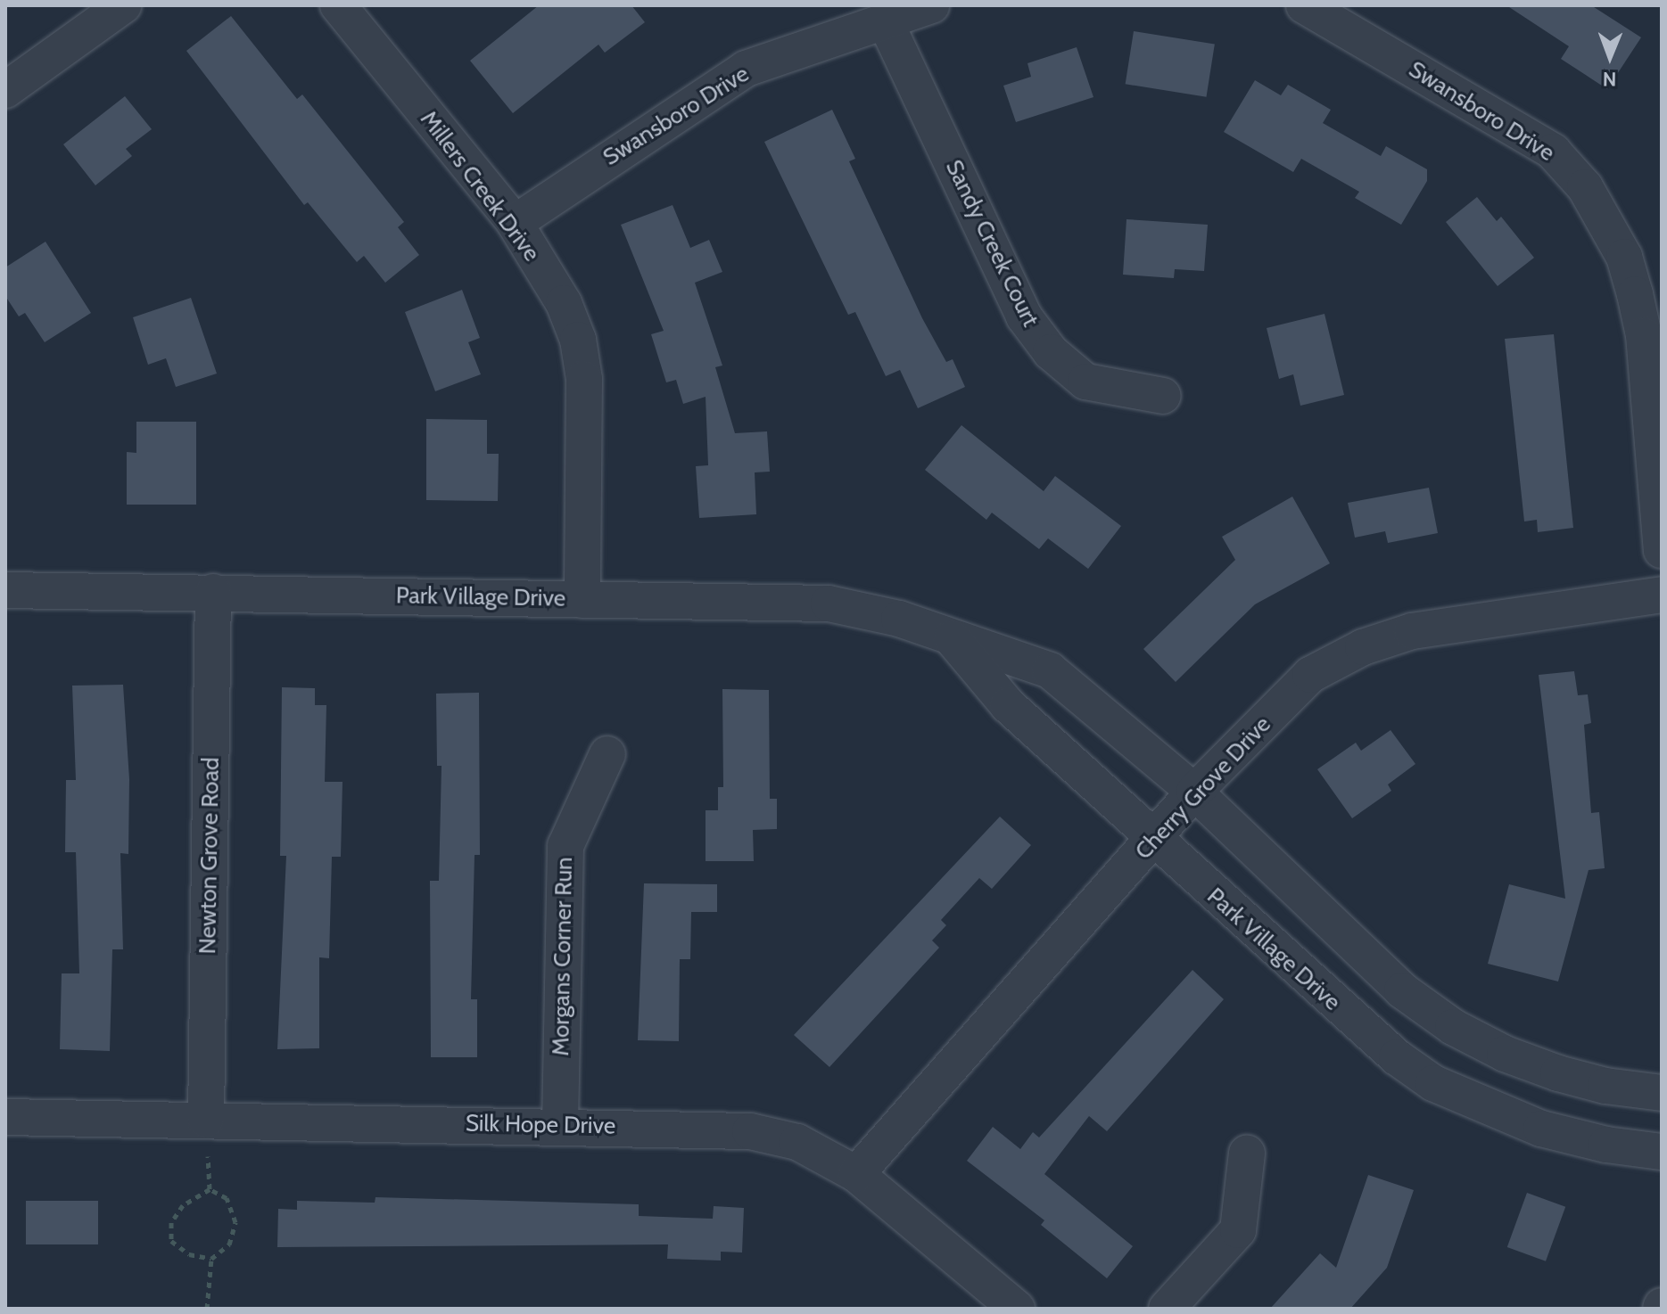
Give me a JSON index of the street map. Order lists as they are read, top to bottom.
{
  "streets": {
    "street": [
      "Swansboro Drive",
      "Millers Creek Drive",
      "Sandy Creek Court",
      "Park Village Drive",
      "Cherry Grove Drive",
      "Newton Grove Road",
      "Morgans Corner Run",
      "Silk Hope Drive"
    ]
  },
  "crossings": [
    ["Swansboro Drive", "Millers Creek Drive"],
    ["Swansboro Drive", "Sandy Creek Court"],
    ["Millers Creek Drive", "Park Village Drive"],
    ["Park Village Drive", "Cherry Grove Drive"],
    ["Park Village Drive", "Newton Grove Road"],
    ["Cherry Grove Drive", "Silk Hope Drive"],
    ["Newton Grove Road", "Silk Hope Drive"],
    ["Morgans Corner Run", "Silk Hope Drive"]
  ],
  "north": "bottom"
}
